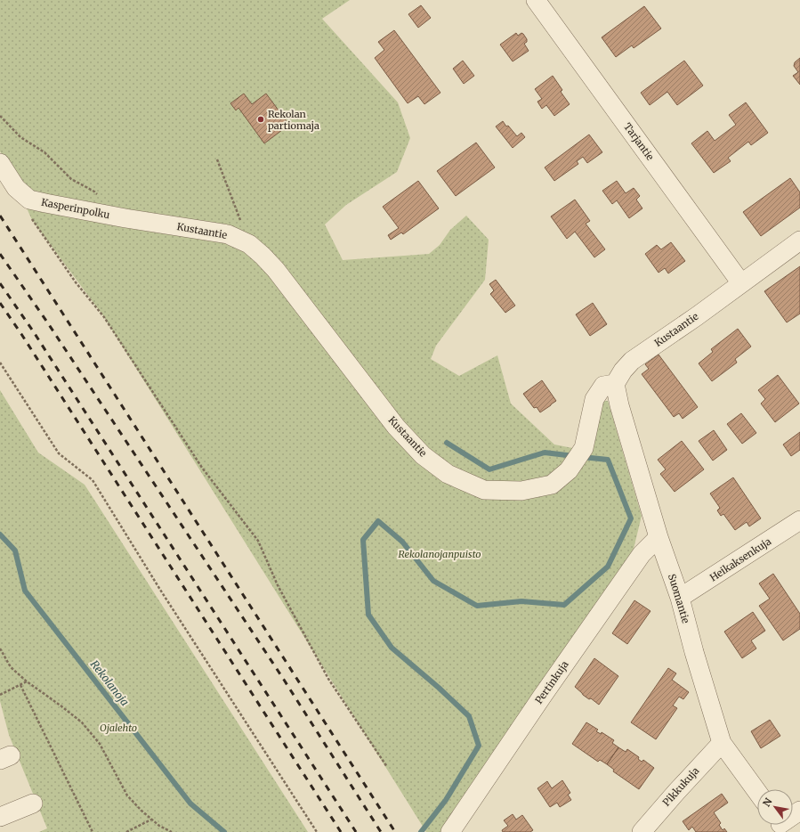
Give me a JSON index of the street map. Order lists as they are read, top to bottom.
{
  "streets": {
    "street": [
      "Tarjantie",
      "Kasperinpolku",
      "Kustaantie",
      "Heikaksenkuja",
      "Suomantie",
      "Pertinkuja",
      "Pikkukuja"
    ]
  },
  "crossings": [
    ["Tarjantie", "Kustaantie"],
    ["Kasperinpolku", "Kustaantie"],
    ["Kustaantie", "Suomantie"],
    ["Heikaksenkuja", "Suomantie"],
    ["Suomantie", "Pertinkuja"],
    ["Suomantie", "Pikkukuja"]
  ],
  "water": ["Rekolanoja"],
  "parks": ["Rekolanojanpuisto", "Ojalehto"],
  "places": ["Rekolan partiomaja"],
  "north": "top left"
}
